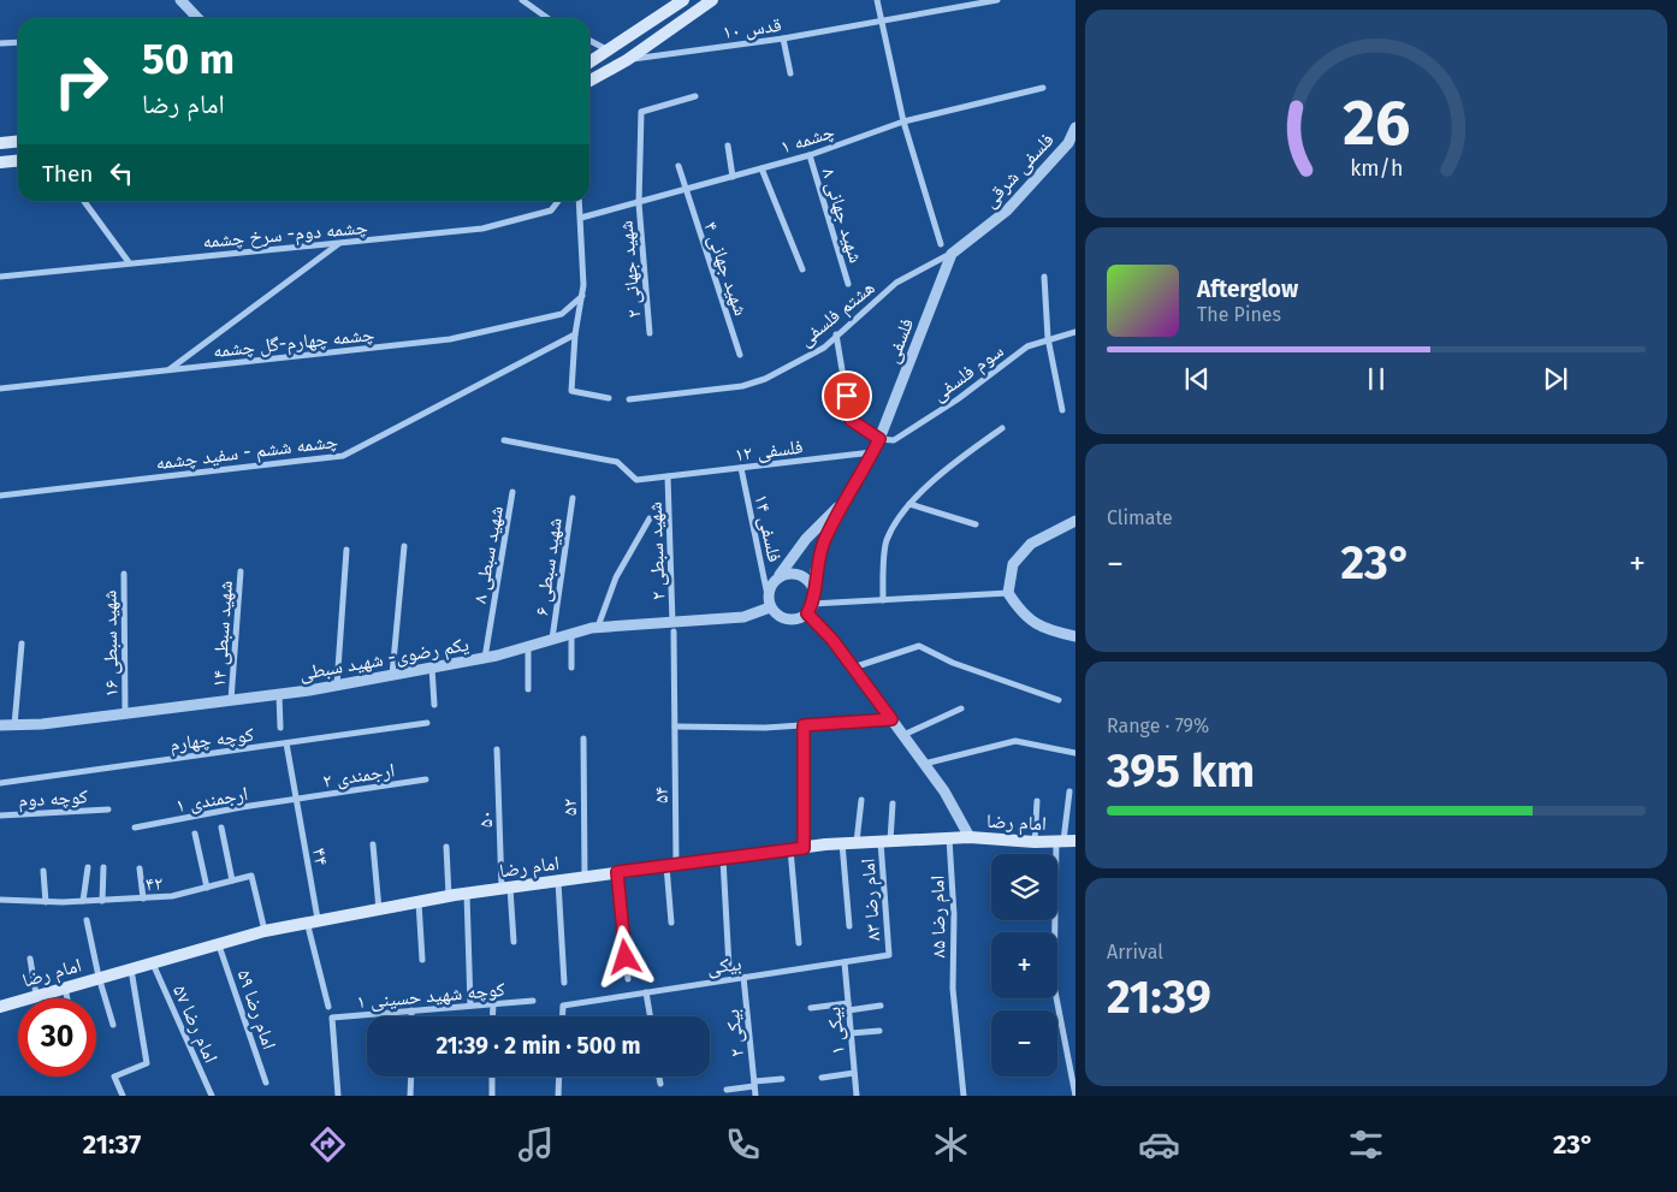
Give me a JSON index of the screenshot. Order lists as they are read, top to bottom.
{
  "streets": {
    "main road": ["امام رضا"],
    "street": [
      "قدس ۱۰",
      "چشمه ۱",
      "فلسفی شرقی",
      "۸ شهید جهانی",
      "چشمه دوم- سرخ چشمه",
      "۴ شهید جهانی",
      "۲ شهید جهانی",
      "هشتم فلسفی",
      "فلسفی",
      "چشمه چهارم-گل چشمه",
      "سوم فلسفی",
      "۱۲ فلسفی",
      "چشمه ششم - سفید چشمه",
      "۱۴ فلسفی",
      "۲ شهید سبطی",
      "۸ شهید سبطی",
      "۶ شهید سبطی",
      "شهید سبطی ۱۴",
      "شهید سبطی ۱۶",
      "یکم رضوی- شهید سبطی",
      "کوچه چهارم",
      "۲ ارجمندی",
      "۵۴",
      "کوچه دوم",
      "۱ ارجمندی",
      "۵۲",
      "۵۰",
      "۴۴",
      "۴۲",
      "امام رضا ۸۳",
      "امام رضا ۸۵",
      "بیکی",
      "کوچه شهید حسینی ۱",
      "۵۹ امام رضا",
      "امام رضا ۵۷",
      "۱ بیکی",
      "۲ بیکی"
    ]
  },
  "crossings": [
    ["چشمه ۱", "۸ شهید جهانی"],
    ["چشمه ۱", "۴ شهید جهانی"],
    ["چشمه ۱", "۲ شهید جهانی"],
    ["فلسفی شرقی", "هشتم فلسفی"],
    ["فلسفی شرقی", "فلسفی"],
    ["هشتم فلسفی", "فلسفی"],
    ["فلسفی", "سوم فلسفی"],
    ["فلسفی", "۱۲ فلسفی"],
    ["۱۲ فلسفی", "۱۴ فلسفی"],
    ["۱۲ فلسفی", "۲ شهید سبطی"],
    ["۱۴ فلسفی", "یکم رضوی- شهید سبطی"],
    ["۲ شهید سبطی", "یکم رضوی- شهید سبطی"],
    ["۲ شهید سبطی", "۵۴"],
    ["۸ شهید سبطی", "یکم رضوی- شهید سبطی"],
    ["۶ شهید سبطی", "یکم رضوی- شهید سبطی"],
    ["شهید سبطی ۱۴", "یکم رضوی- شهید سبطی"],
    ["شهید سبطی ۱۶", "یکم رضوی- شهید سبطی"],
    ["کوچه چهارم", "۴۴"],
    ["۲ ارجمندی", "۱ ارجمندی"],
    ["۲ ارجمندی", "۴۴"],
    ["۵۴", "امام رضا"],
    ["۱ ارجمندی", "۴۴"],
    ["۵۲", "امام رضا"],
    ["۵۰", "امام رضا"],
    ["امام رضا", "۴۴"],
    ["امام رضا", "۴۲"],
    ["امام رضا", "امام رضا ۸۳"],
    ["امام رضا", "امام رضا ۸۵"],
    ["امام رضا", "۵۹ امام رضا"],
    ["امام رضا", "امام رضا ۵۷"],
    ["امام رضا ۸۳", "بیکی"],
    ["بیکی", "۱ بیکی"],
    ["بیکی", "۲ بیکی"]
  ],
  "page": {
    "turn": ["50 m", "امام رضا"],
    "then": "Then",
    "song": ["Afterglow", "The Pines"],
    "tile": [
      "Climate",
      ["Range · 79%", "395 km"],
      ["Arrival", "21:39"]
    ],
    "heat": ["−", "23°", "+"],
    "map_buttons": ["+", "−"],
    "limit": "30",
    "trip": "21:39 · 2 min · 500 m",
    "tabs": ["21:37", "23°"],
    "gauge": ["26", "km/h"]
  }
}
